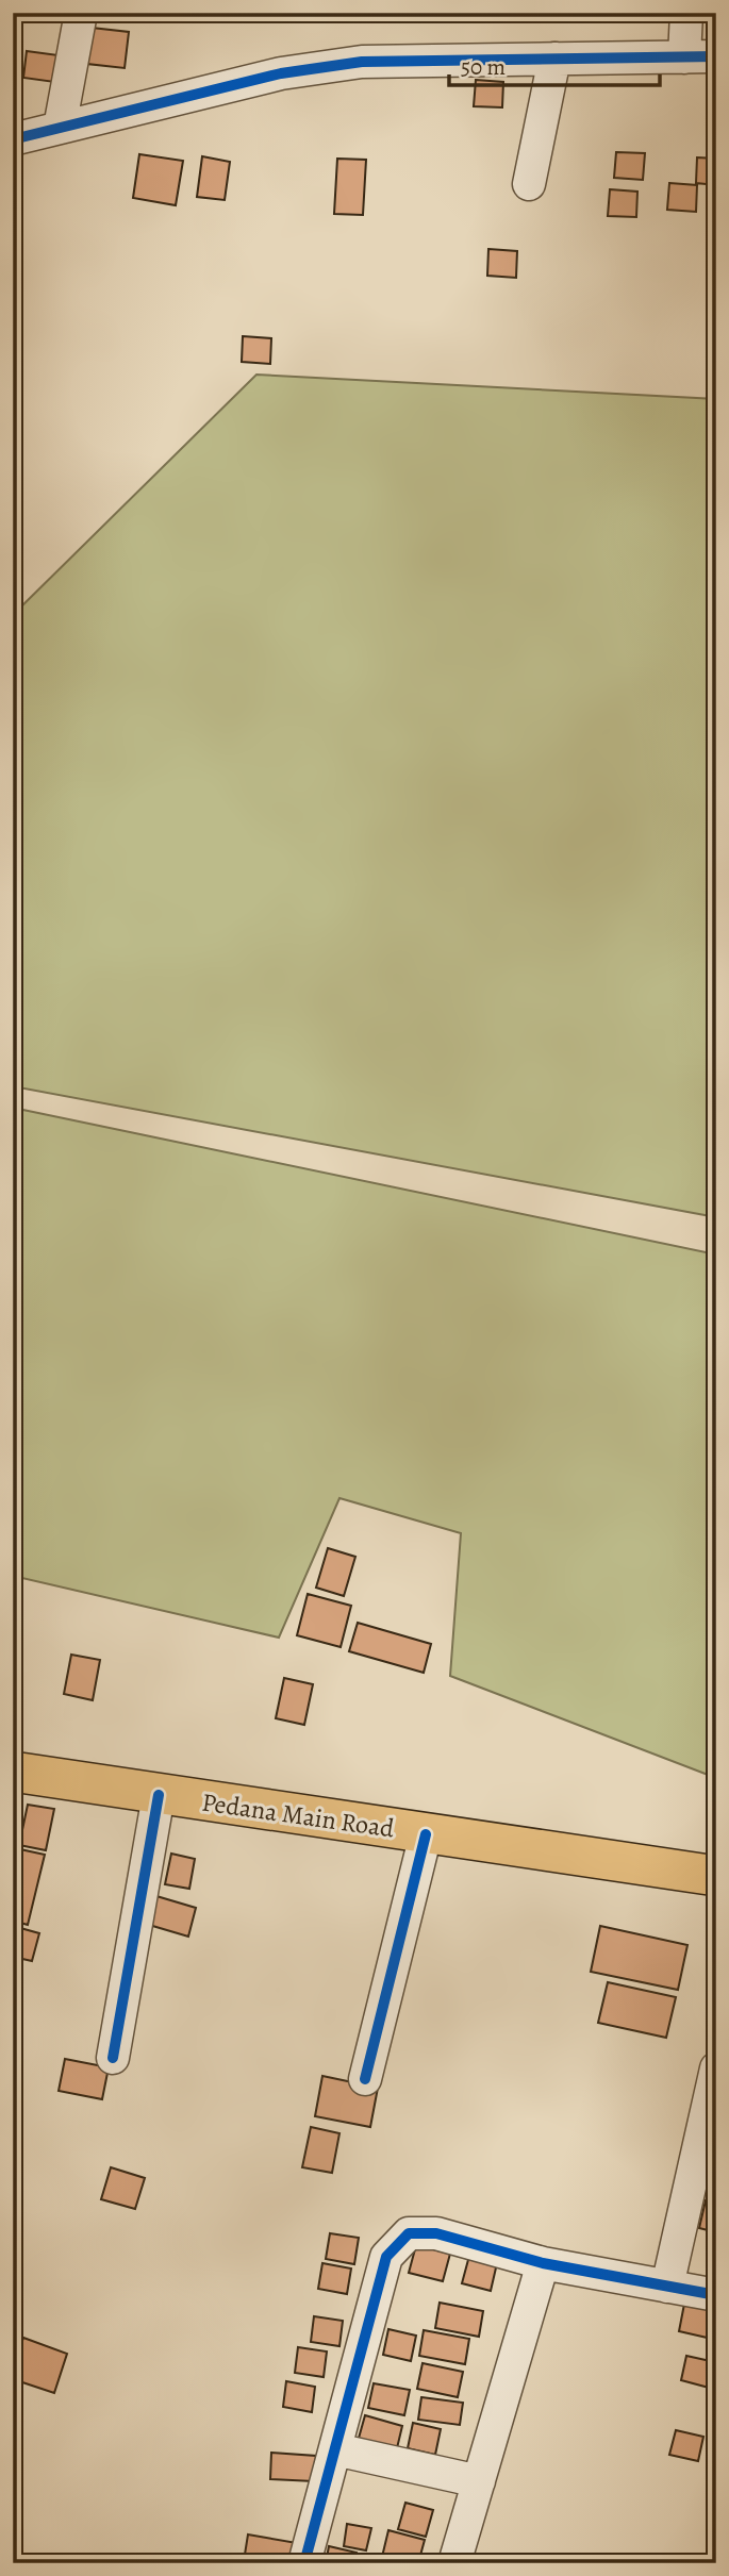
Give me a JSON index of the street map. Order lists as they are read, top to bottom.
{
  "streets": {
    "main road": ["Pedana Main Road"]
  },
  "scale_bar": "50 m"
}
